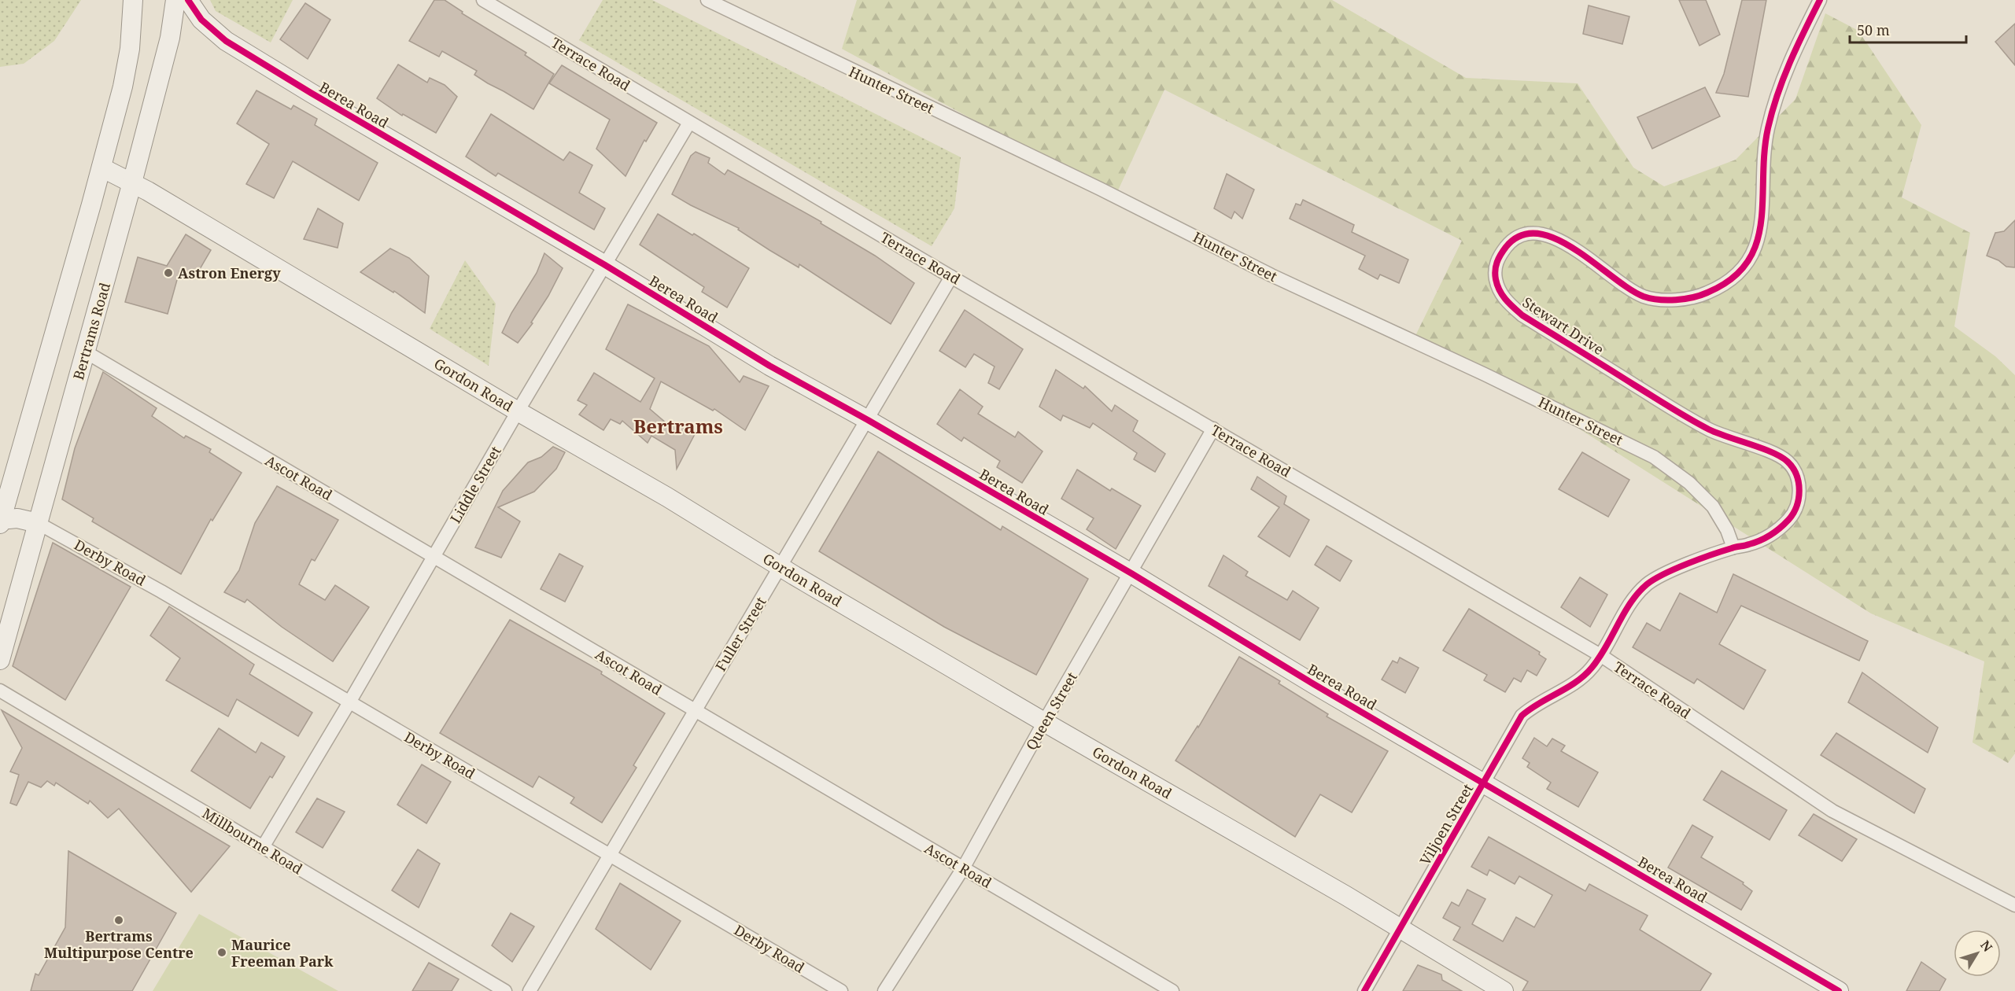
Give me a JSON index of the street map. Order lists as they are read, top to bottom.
{
  "streets": {
    "street": [
      "Terrace Road",
      "Hunter Street",
      "Berea Road",
      "Stewart Drive",
      "Bertrams Road",
      "Gordon Road",
      "Ascot Road",
      "Liddle Street",
      "Derby Road",
      "Fuller Street",
      "Queen Street",
      "Viljoen Street",
      "Millbourne Road"
    ]
  },
  "crossings": [
    ["Terrace Road", "Liddle Street"],
    ["Terrace Road", "Fuller Street"],
    ["Terrace Road", "Queen Street"],
    ["Terrace Road", "Viljoen Street"],
    ["Hunter Street", "Stewart Drive"],
    ["Hunter Street", "Viljoen Street"],
    ["Berea Road", "Liddle Street"],
    ["Berea Road", "Fuller Street"],
    ["Berea Road", "Queen Street"],
    ["Berea Road", "Viljoen Street"],
    ["Stewart Drive", "Viljoen Street"],
    ["Bertrams Road", "Gordon Road"],
    ["Bertrams Road", "Ascot Road"],
    ["Bertrams Road", "Derby Road"],
    ["Gordon Road", "Liddle Street"],
    ["Gordon Road", "Fuller Street"],
    ["Gordon Road", "Queen Street"],
    ["Gordon Road", "Viljoen Street"],
    ["Ascot Road", "Liddle Street"],
    ["Ascot Road", "Fuller Street"],
    ["Ascot Road", "Queen Street"],
    ["Liddle Street", "Derby Road"],
    ["Liddle Street", "Millbourne Road"],
    ["Derby Road", "Fuller Street"]
  ],
  "districts": ["Bertrams"],
  "places": ["Astron Energy", "Bertrams Multipurpose Centre", "Maurice Freeman Park"],
  "scale_bar": "50 m",
  "north": "top right"
}
